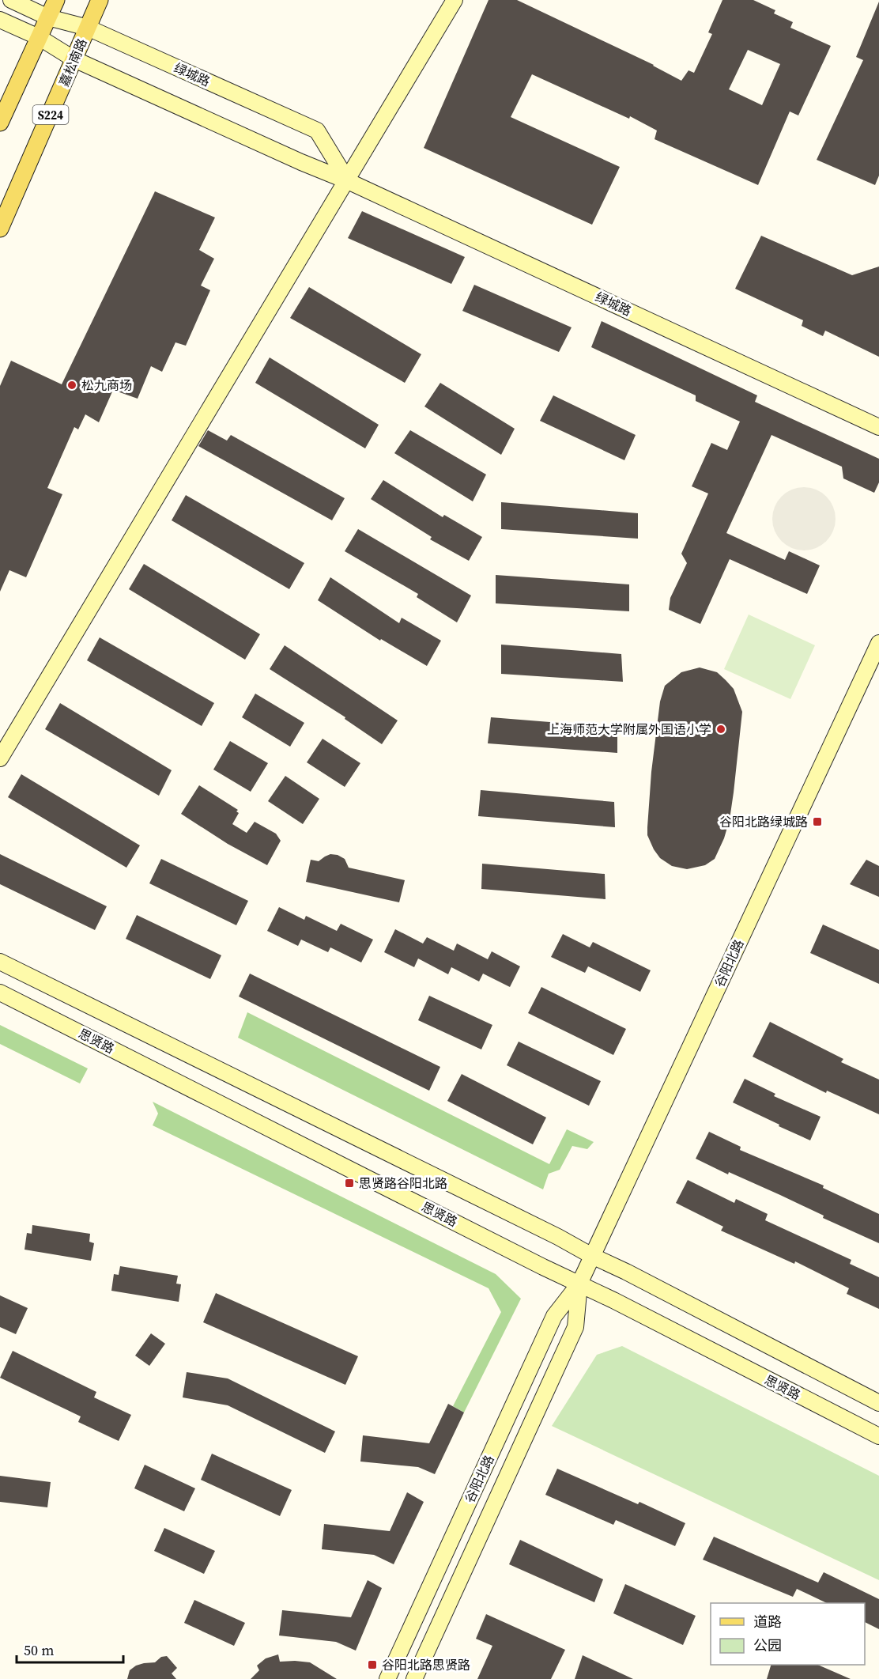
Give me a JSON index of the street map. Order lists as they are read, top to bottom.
{
  "streets": {
    "main road": [
      "嘉松南路",
      "绿城路",
      "S224",
      "谷阳北路",
      "思贤路"
    ]
  },
  "crossings": [
    ["嘉松南路", "绿城路"],
    ["谷阳北路", "思贤路"]
  ],
  "places": {
    "other": ["松九商场", "上海师范大学附属外国语小学"],
    "transit": ["谷阳北路绿城路", "思贤路谷阳北路", "谷阳北路思贤路"]
  },
  "legend": ["道路", "公园"],
  "scale_bar": "50 m"
}
